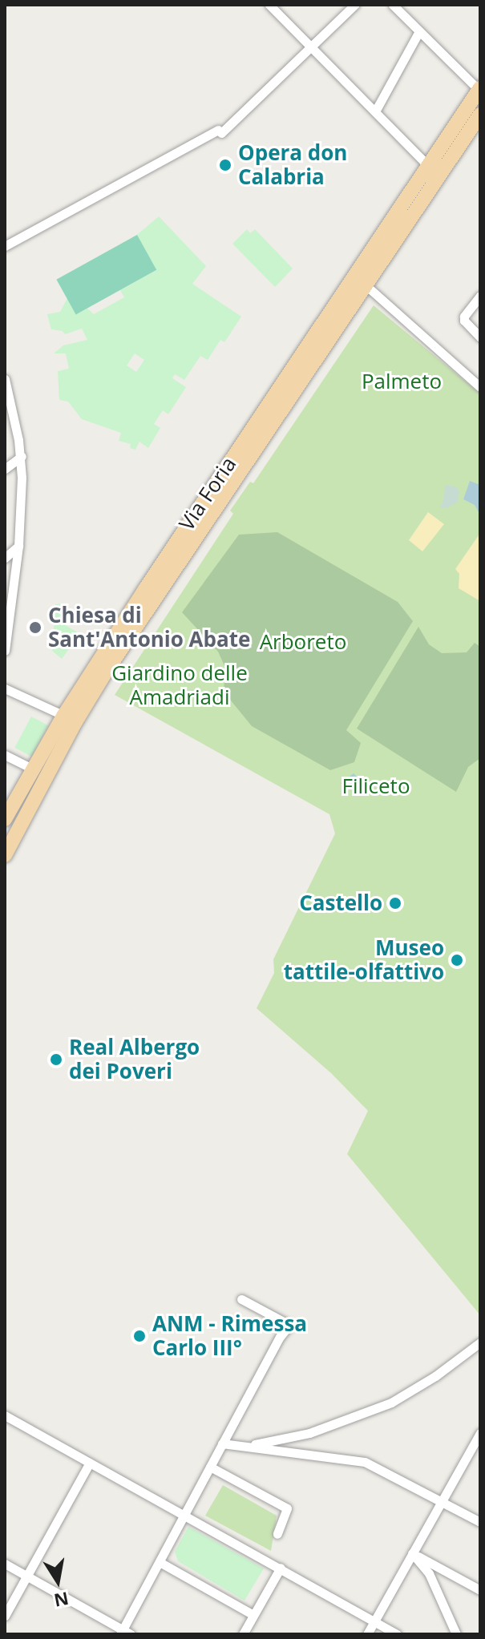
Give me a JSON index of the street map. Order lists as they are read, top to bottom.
{
  "streets": {
    "main road": ["Via Foria"]
  },
  "parks": [
    "Palmeto",
    "Arboreto",
    "Giardino delle Amadriadi",
    "Filiceto"
  ],
  "places": [
    "Opera don Calabria",
    "Chiesa di Sant'Antonio Abate",
    "Castello",
    "Museo tattile-olfattivo",
    "Real Albergo dei Poveri",
    "ANM - Rimessa Carlo III°"
  ],
  "north": "bottom"
}
